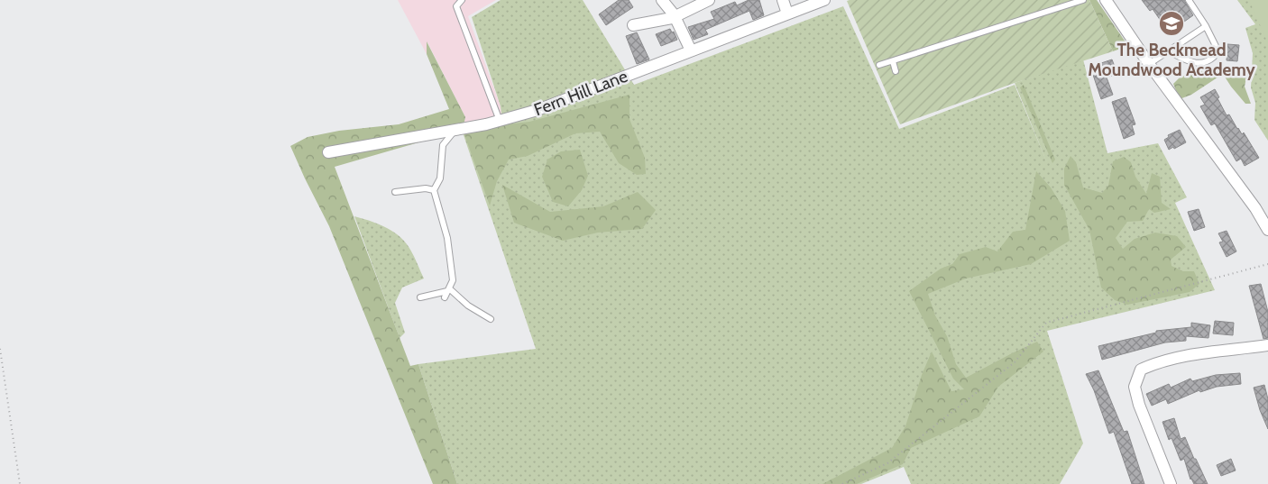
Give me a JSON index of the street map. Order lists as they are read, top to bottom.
{
  "streets": {
    "street": ["Fern Hill Lane"]
  },
  "places": {
    "school or university": ["The Beckmead Moundwood Academy"]
  }
}
